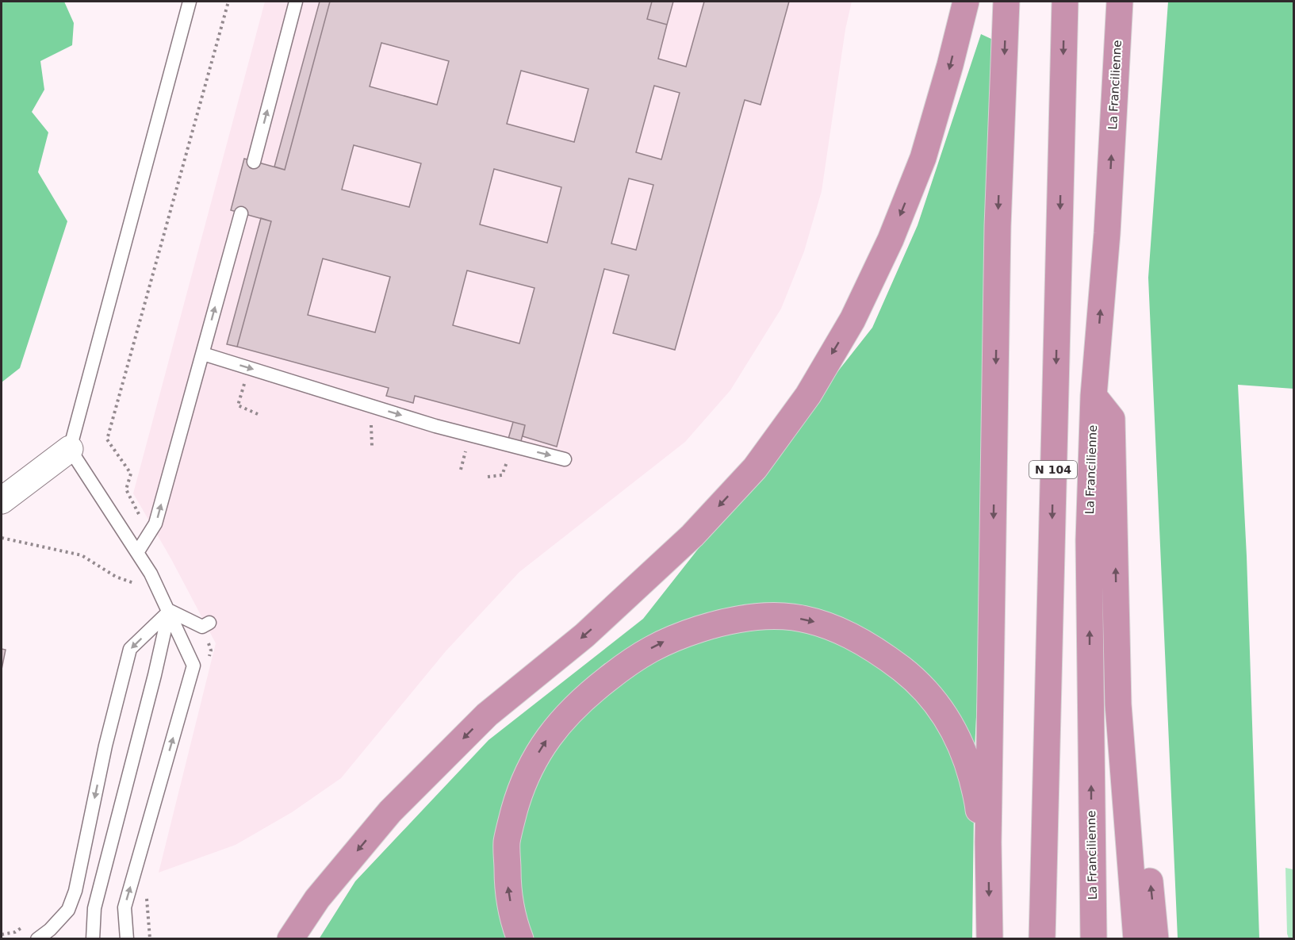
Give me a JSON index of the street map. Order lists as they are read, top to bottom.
{
  "streets": {
    "highway": ["La Francilienne", "N 104"]
  }
}
